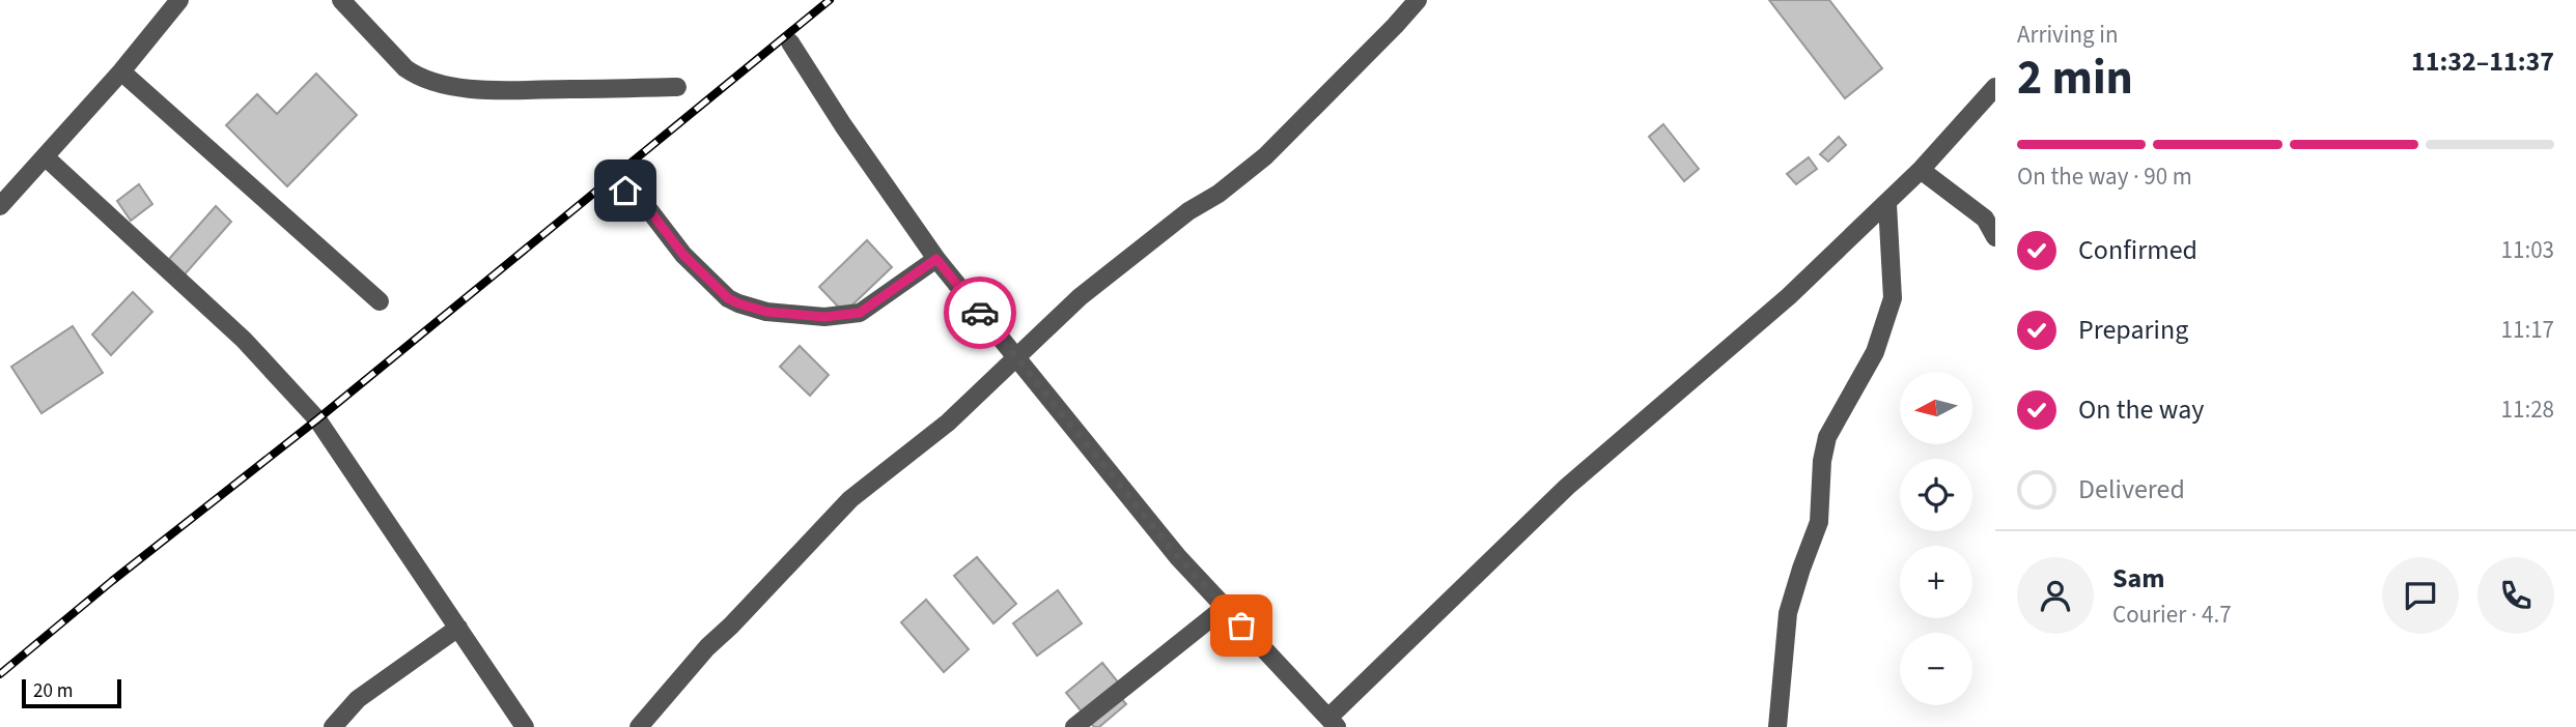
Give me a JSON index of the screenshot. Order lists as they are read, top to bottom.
{
  "scale_bar": "20 m",
  "north": "left",
  "page": {
    "heading": ["2 min", "Arriving in", "11:32–11:37"],
    "panel": ["Sam", "Courier · 4.7"],
    "bar": "On the way · 90 m",
    "list": [
      ["Confirmed", "11:03"],
      ["Preparing", "11:17"],
      ["On the way", "11:28"],
      "Delivered"
    ],
    "map_buttons": ["+", "−"],
    "scale": "20 m"
  }
}
